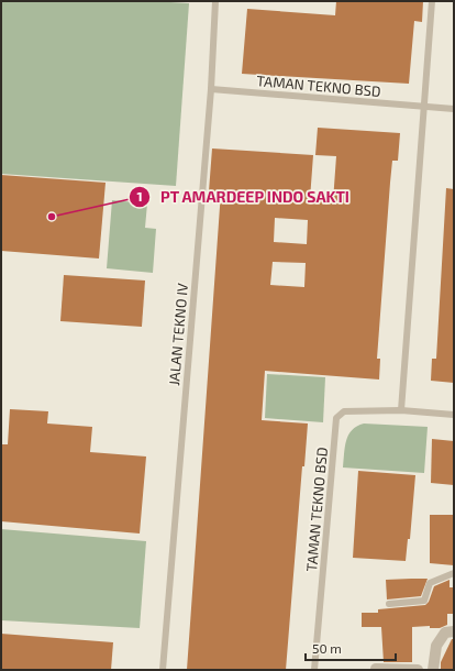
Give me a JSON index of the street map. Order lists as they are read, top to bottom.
{
  "streets": {
    "lane": ["TAMAN TEKNO BSD", "JALAN TEKNO IV"]
  },
  "crossings": [
    ["TAMAN TEKNO BSD", "JALAN TEKNO IV"]
  ],
  "places": ["PT AMARDEEP INDO SAKTI"],
  "scale_bar": "50 m"
}
